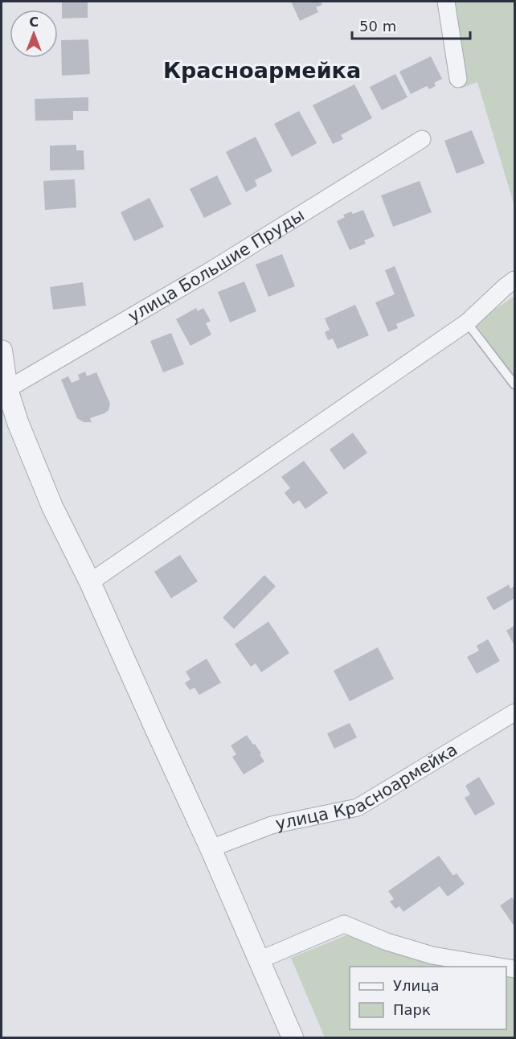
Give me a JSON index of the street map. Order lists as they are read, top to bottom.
{
  "streets": {
    "street": ["улица Большие Пруды", "улица Красноармейка"]
  },
  "districts": ["Красноармейка"],
  "legend": ["Улица", "Парк"],
  "scale_bar": "50 m",
  "north": "top"
}
